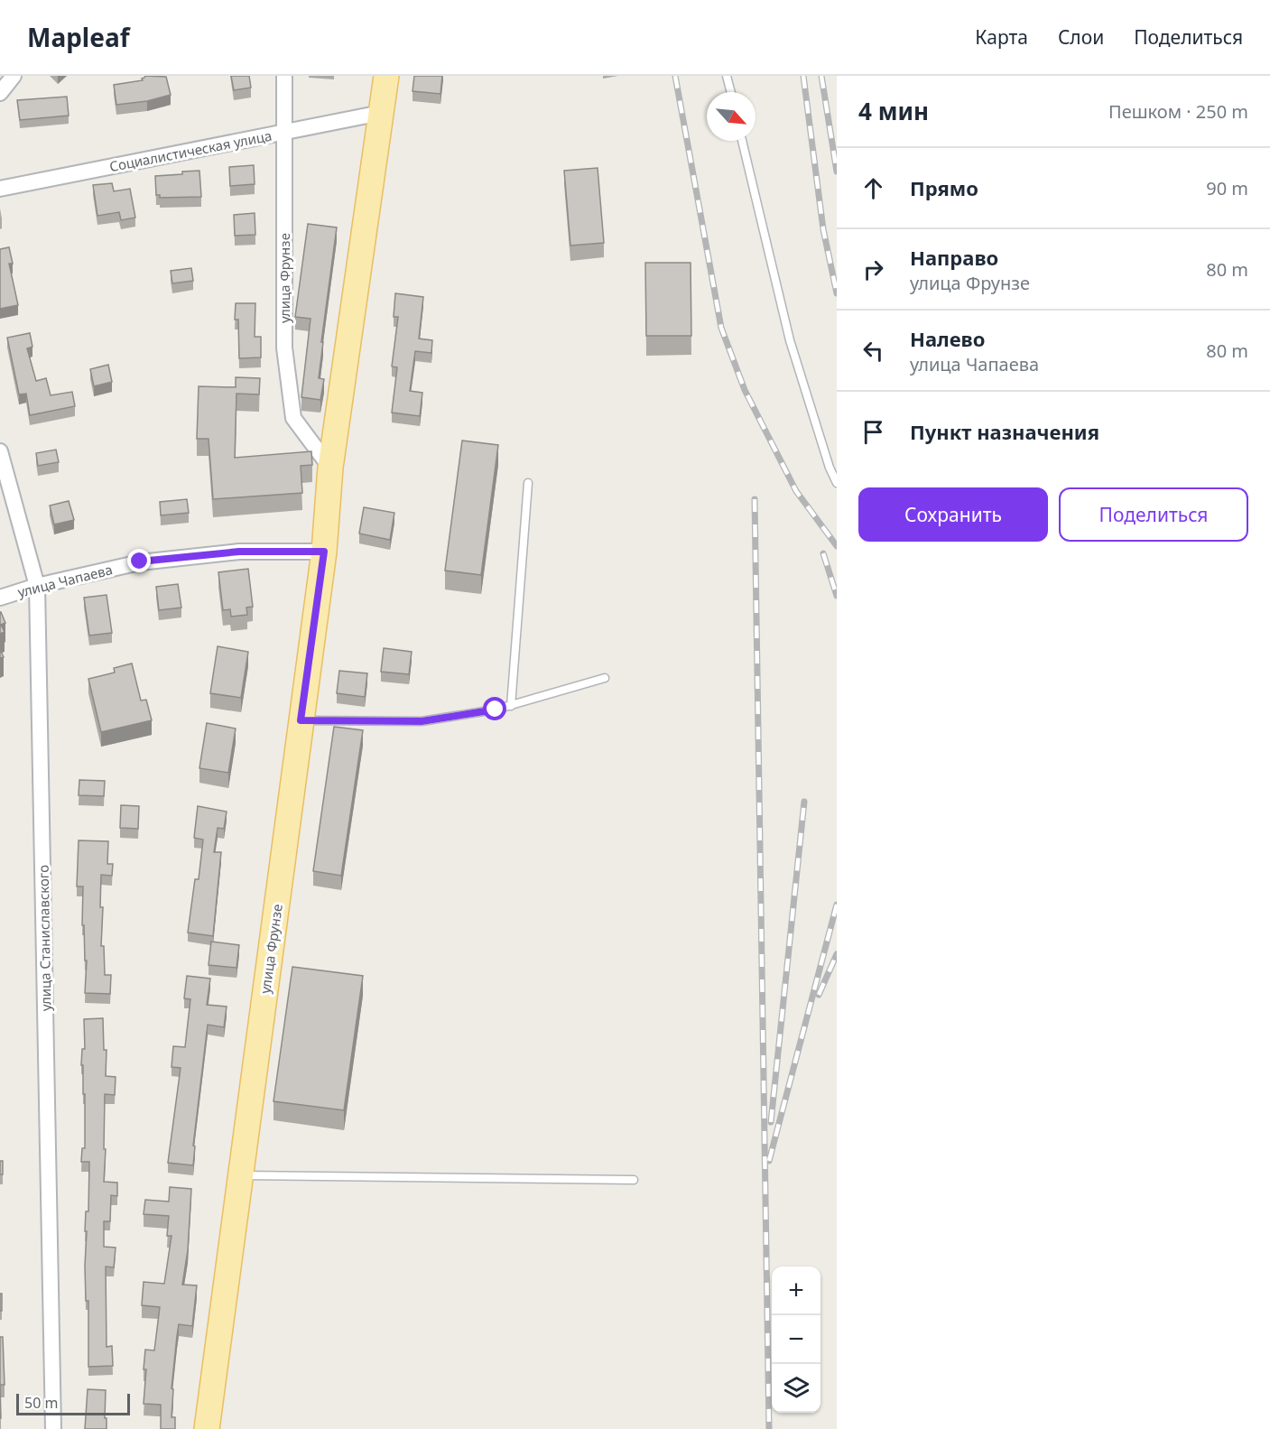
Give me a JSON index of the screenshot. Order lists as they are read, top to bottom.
{
  "streets": {
    "main road": ["улица Фрунзе"],
    "street": ["Социалистическая улица", "улица Чапаева", "улица Станиславского"]
  },
  "crossings": [
    ["Социалистическая улица", "улица Фрунзе"],
    ["улица Фрунзе", "улица Чапаева"],
    ["улица Чапаева", "улица Станиславского"]
  ],
  "scale_bar": "50 m",
  "north": "bottom right",
  "page": {
    "header": "Mapleaf",
    "nav": ["Карта", "Слои", "Поделиться"],
    "heading": ["4 мин", "Пешком · 250 m"],
    "list": [
      ["Прямо", "90 m"],
      ["Направо", "улица Фрунзе", "80 m"],
      ["Налево", "улица Чапаева", "80 m"],
      "Пункт назначения"
    ],
    "buttons": ["Сохранить", "Поделиться"],
    "map_buttons": ["+", "−"],
    "scale": "50 m"
  }
}
